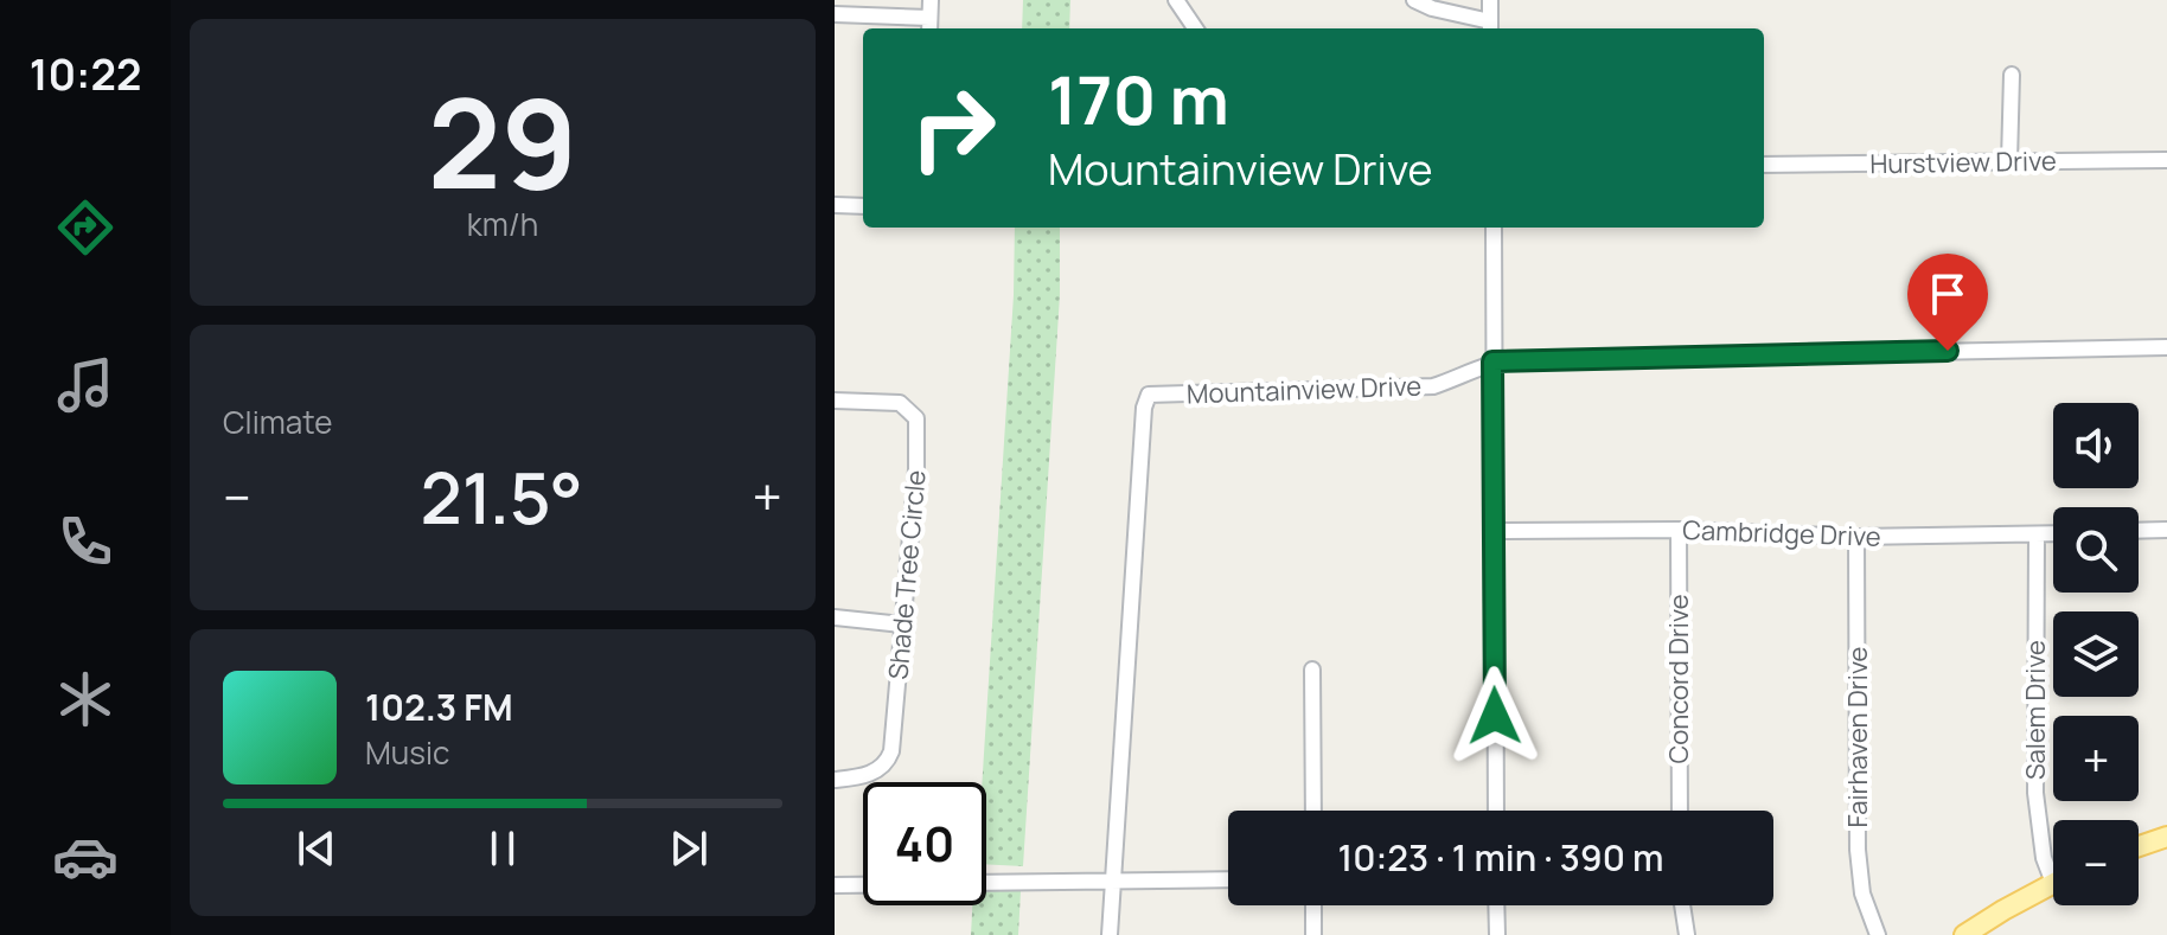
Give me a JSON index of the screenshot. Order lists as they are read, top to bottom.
{
  "streets": {
    "street": [
      "Hurstview Drive",
      "Mountainview Drive",
      "Cambridge Drive",
      "Shade Tree Circle",
      "Concord Drive",
      "Salem Drive",
      "Fairhaven Drive"
    ]
  },
  "crossings": [
    ["Cambridge Drive", "Concord Drive"],
    ["Cambridge Drive", "Salem Drive"],
    ["Cambridge Drive", "Fairhaven Drive"]
  ],
  "page": {
    "tabs": "10:22",
    "tile": [
      ["29", "km/h"],
      "Climate"
    ],
    "turn": ["170 m", "Mountainview Drive"],
    "map_buttons": ["+", "−"],
    "heat": ["−", "21.5°", "+"],
    "song": ["102.3 FM", "Music"],
    "limit": "40",
    "trip": "10:23 · 1 min · 390 m"
  }
}
